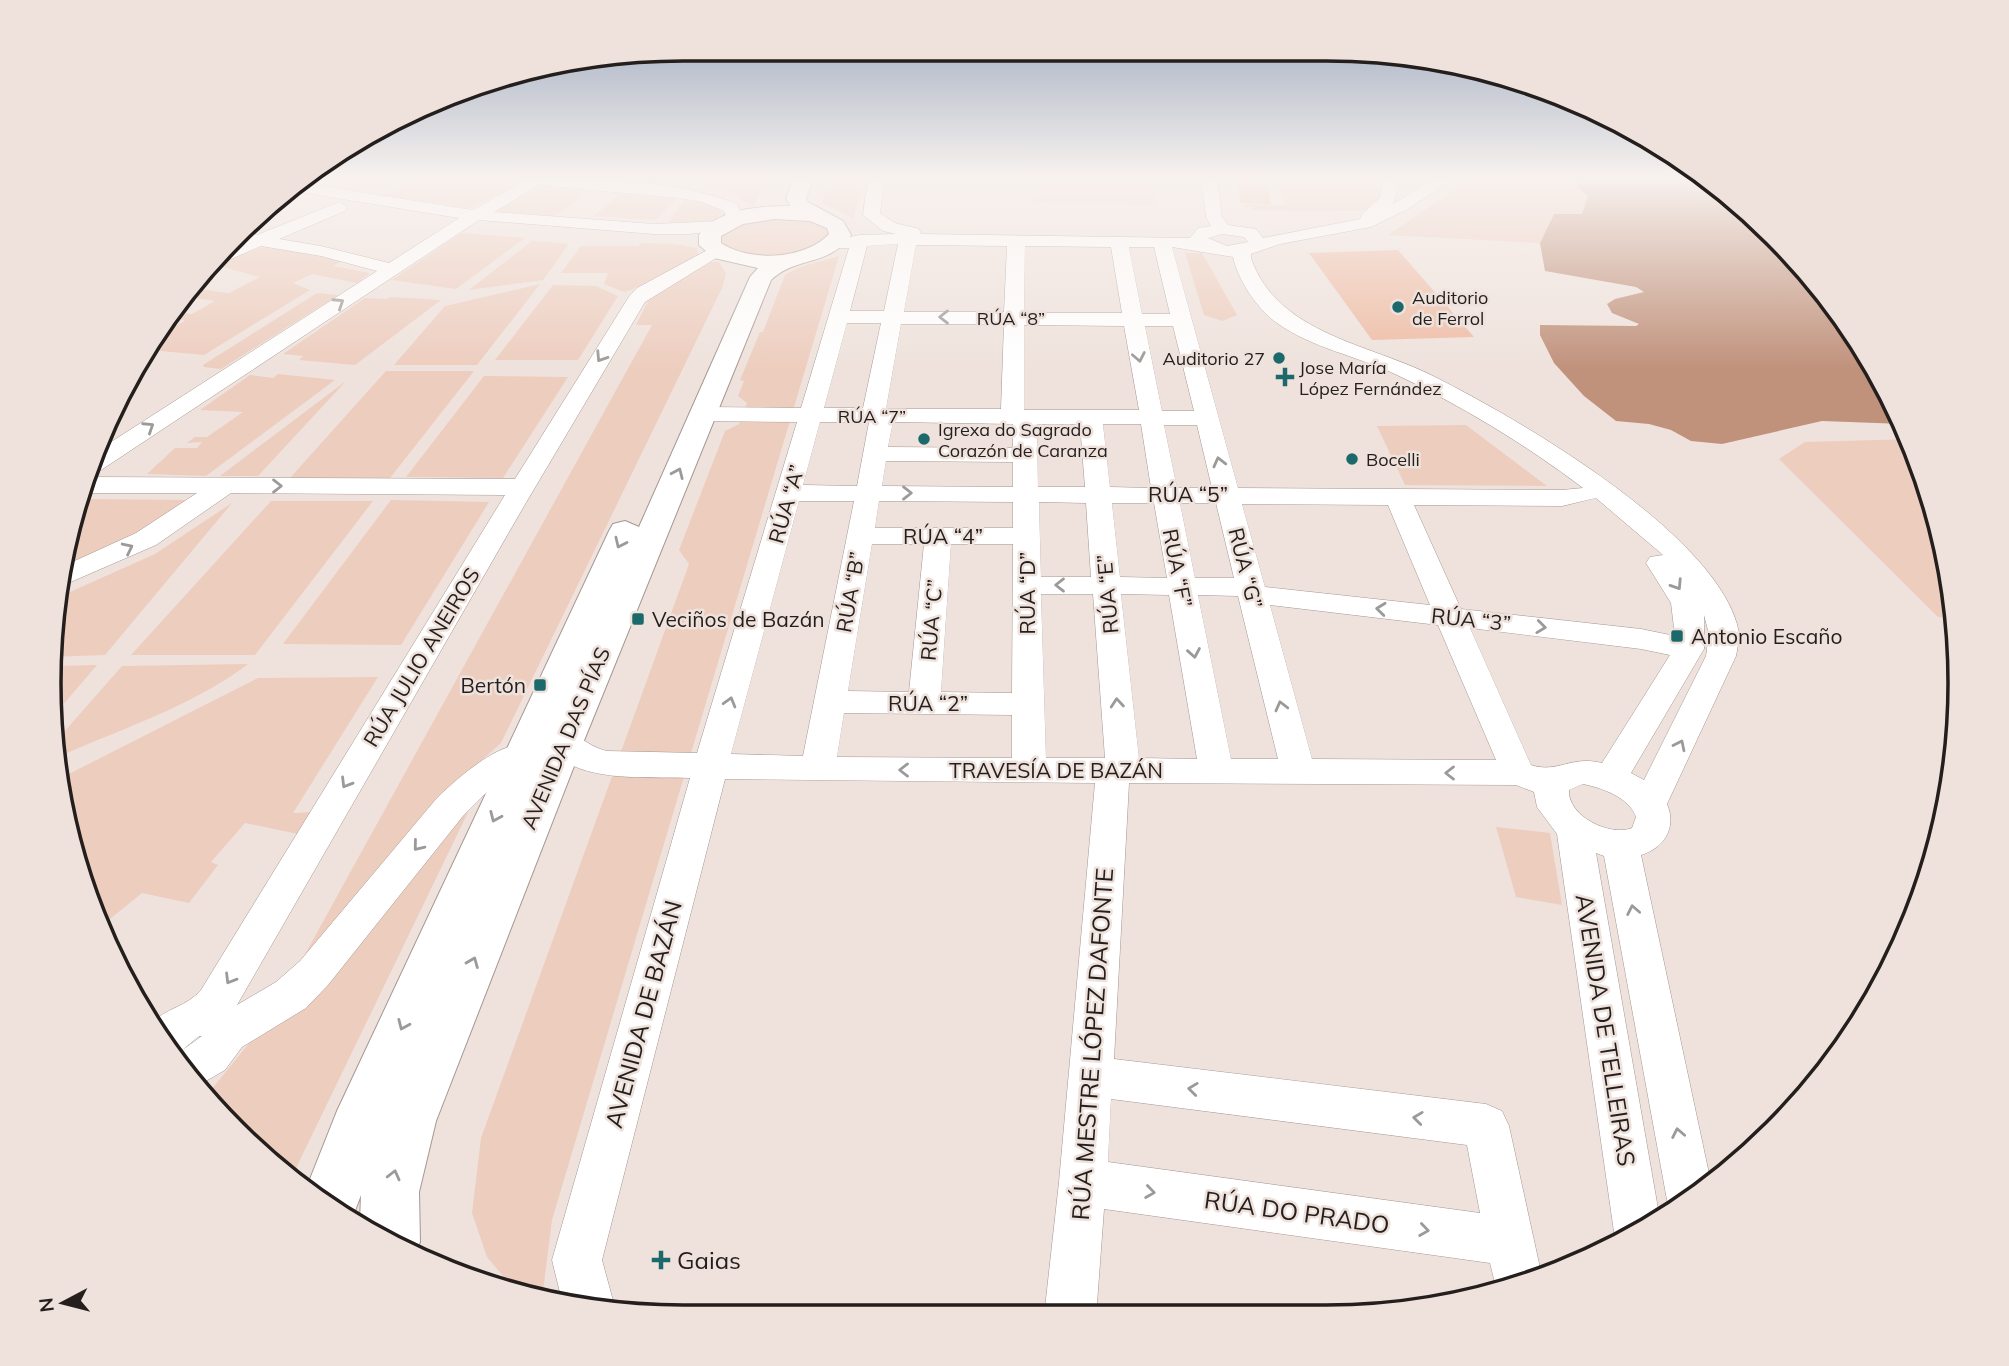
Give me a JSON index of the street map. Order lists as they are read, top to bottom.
{
  "streets": {
    "highway": ["AVENIDA DAS PÍAS"],
    "street": [
      "RÚA “8”",
      "RÚA “7”",
      "RÚA “5”",
      "RÚA “A”",
      "RÚA “4”",
      "RÚA “F”",
      "RÚA “G”",
      "RÚA “B”",
      "RÚA “D”",
      "RÚA “E”",
      "RÚA “3”",
      "RÚA “C”",
      "RÚA JULIO ANEIROS",
      "RÚA “2”",
      "TRAVESÍA DE BAZÁN",
      "AVENIDA DE BAZÁN",
      "AVENIDA DE TELLEIRAS",
      "RÚA MESTRE LÓPEZ DAFONTE",
      "RÚA DO PRADO"
    ]
  },
  "crossings": [
    ["RÚA “8”", "RÚA “A”"],
    ["RÚA “8”", "RÚA “F”"],
    ["RÚA “8”", "RÚA “G”"],
    ["RÚA “8”", "RÚA “B”"],
    ["RÚA “8”", "RÚA “D”"],
    ["RÚA “7”", "RÚA “A”"],
    ["RÚA “7”", "RÚA “F”"],
    ["RÚA “7”", "RÚA “G”"],
    ["RÚA “7”", "RÚA “B”"],
    ["RÚA “7”", "RÚA “D”"],
    ["RÚA “7”", "RÚA “E”"],
    ["RÚA “7”", "AVENIDA DAS PÍAS"],
    ["RÚA “5”", "RÚA “A”"],
    ["RÚA “5”", "RÚA “F”"],
    ["RÚA “5”", "RÚA “G”"],
    ["RÚA “5”", "RÚA “B”"],
    ["RÚA “5”", "RÚA “D”"],
    ["RÚA “5”", "RÚA “E”"],
    ["RÚA “A”", "TRAVESÍA DE BAZÁN"],
    ["RÚA “A”", "AVENIDA DE BAZÁN"],
    ["RÚA “4”", "RÚA “B”"],
    ["RÚA “4”", "RÚA “D”"],
    ["RÚA “4”", "RÚA “C”"],
    ["RÚA “F”", "RÚA “3”"],
    ["RÚA “F”", "TRAVESÍA DE BAZÁN"],
    ["RÚA “G”", "RÚA “3”"],
    ["RÚA “G”", "TRAVESÍA DE BAZÁN"],
    ["RÚA “B”", "RÚA “2”"],
    ["RÚA “B”", "TRAVESÍA DE BAZÁN"],
    ["RÚA “D”", "RÚA “3”"],
    ["RÚA “D”", "RÚA “2”"],
    ["RÚA “D”", "TRAVESÍA DE BAZÁN"],
    ["RÚA “E”", "RÚA “3”"],
    ["RÚA “E”", "TRAVESÍA DE BAZÁN"],
    ["RÚA “E”", "RÚA MESTRE LÓPEZ DAFONTE"],
    ["RÚA “C”", "RÚA “2”"],
    ["AVENIDA DAS PÍAS", "TRAVESÍA DE BAZÁN"],
    ["TRAVESÍA DE BAZÁN", "AVENIDA DE BAZÁN"],
    ["TRAVESÍA DE BAZÁN", "AVENIDA DE TELLEIRAS"],
    ["TRAVESÍA DE BAZÁN", "RÚA MESTRE LÓPEZ DAFONTE"],
    ["RÚA MESTRE LÓPEZ DAFONTE", "RÚA DO PRADO"]
  ],
  "one_way": [
    "RÚA “A”",
    "RÚA “E”",
    "TRAVESÍA DE BAZÁN",
    "RÚA DO PRADO"
  ],
  "places": {
    "other": [
      "Auditorio de Ferrol",
      "Auditorio 27",
      "Igrexa do Sagrado Corazón de Caranza",
      "Bocelli"
    ],
    "health": ["Jose María López Fernández", "Gaias"],
    "transit": ["Veciños de Bazán", "Antonio Escaño", "Bertón"]
  },
  "north": "left"
}
